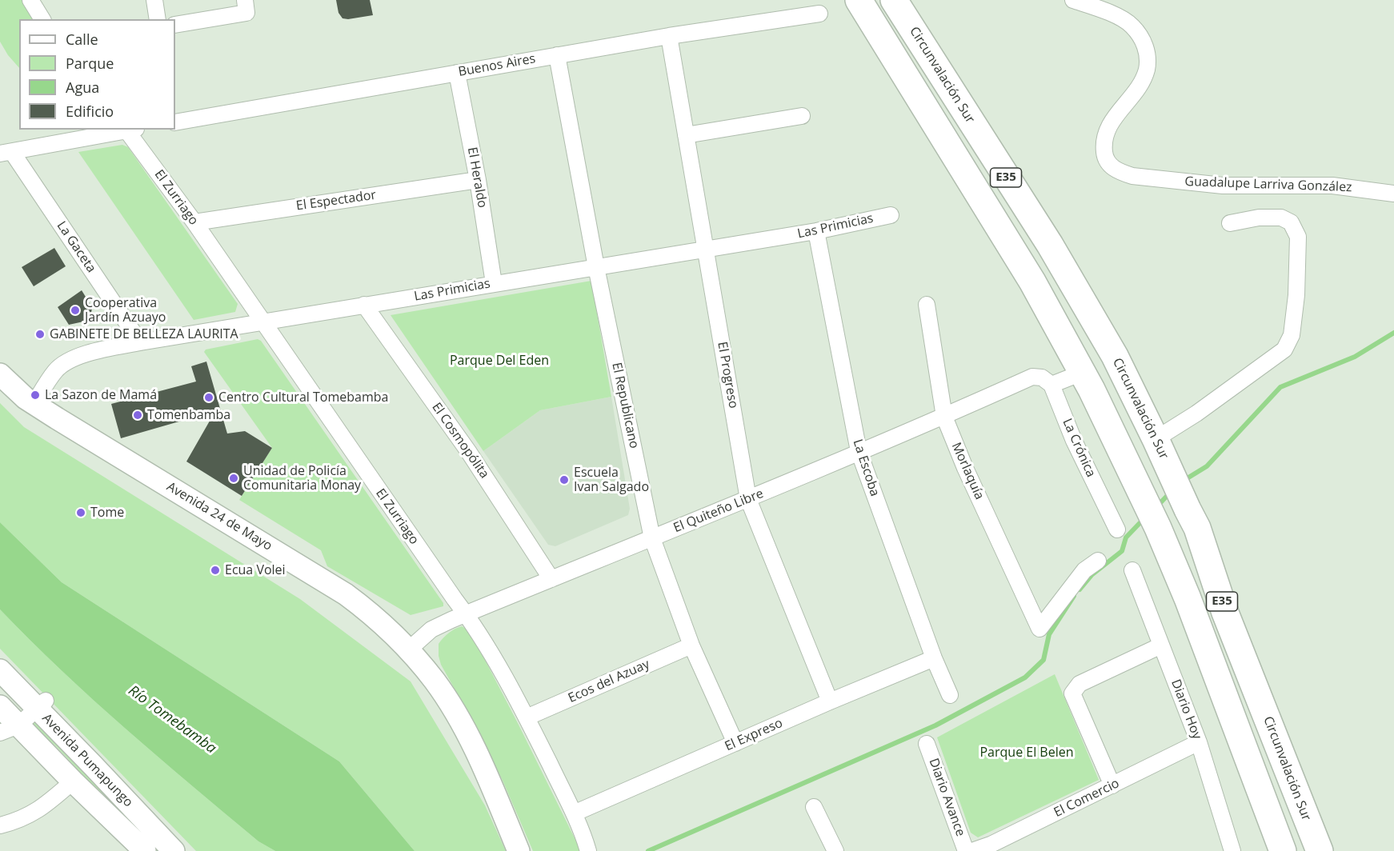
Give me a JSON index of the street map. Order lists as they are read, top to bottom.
{
  "streets": {
    "highway": ["Circunvalación Sur", "E35"],
    "main road": ["Avenida 24 de Mayo", "Avenida Pumapungo"],
    "street": [
      "Buenos Aires",
      "El Heraldo",
      "Guadalupe Larriva González",
      "El Zurriago",
      "El Espectador",
      "Las Primicias",
      "La Gaceta",
      "El Progreso",
      "El Republicano",
      "El Cosmopólita",
      "La Crónica",
      "La Escoba",
      "Morlaquía",
      "El Quiteño Libre",
      "Ecos del Azuay",
      "Diario Hoy",
      "El Expreso",
      "Diario Avance",
      "El Comercio"
    ]
  },
  "crossings": [
    ["Buenos Aires", "El Heraldo"],
    ["Buenos Aires", "El Progreso"],
    ["Buenos Aires", "El Republicano"],
    ["El Heraldo", "El Espectador"],
    ["El Heraldo", "Las Primicias"],
    ["El Zurriago", "El Espectador"],
    ["El Zurriago", "Las Primicias"],
    ["El Zurriago", "El Quiteño Libre"],
    ["El Zurriago", "Ecos del Azuay"],
    ["El Zurriago", "El Expreso"],
    ["Las Primicias", "La Gaceta"],
    ["Las Primicias", "El Progreso"],
    ["Las Primicias", "El Republicano"],
    ["Las Primicias", "El Cosmopólita"],
    ["Las Primicias", "La Escoba"],
    ["Las Primicias", "Avenida 24 de Mayo"],
    ["El Progreso", "El Quiteño Libre"],
    ["El Progreso", "El Expreso"],
    ["El Republicano", "El Quiteño Libre"],
    ["El Republicano", "Ecos del Azuay"],
    ["El Republicano", "El Expreso"],
    ["El Cosmopólita", "El Quiteño Libre"],
    ["La Crónica", "El Quiteño Libre"],
    ["La Escoba", "El Quiteño Libre"],
    ["La Escoba", "El Expreso"],
    ["Morlaquía", "El Quiteño Libre"],
    ["El Quiteño Libre", "Avenida 24 de Mayo"],
    ["Diario Hoy", "El Comercio"]
  ],
  "water": ["Río Tomebamba"],
  "parks": ["Parque Del Eden", "Parque El Belen"],
  "places": [
    "Cooperativa Jardín Azuayo",
    "GABINETE DE BELLEZA LAURITA",
    "La Sazon de Mamá",
    "Centro Cultural Tomebamba",
    "Tomenbamba",
    "Unidad de Policía Comunitaria Monay",
    "Escuela Ivan Salgado",
    "Tome",
    "Ecua Volei"
  ],
  "legend": [
    "Calle",
    "Parque",
    "Agua",
    "Edificio"
  ]
}
